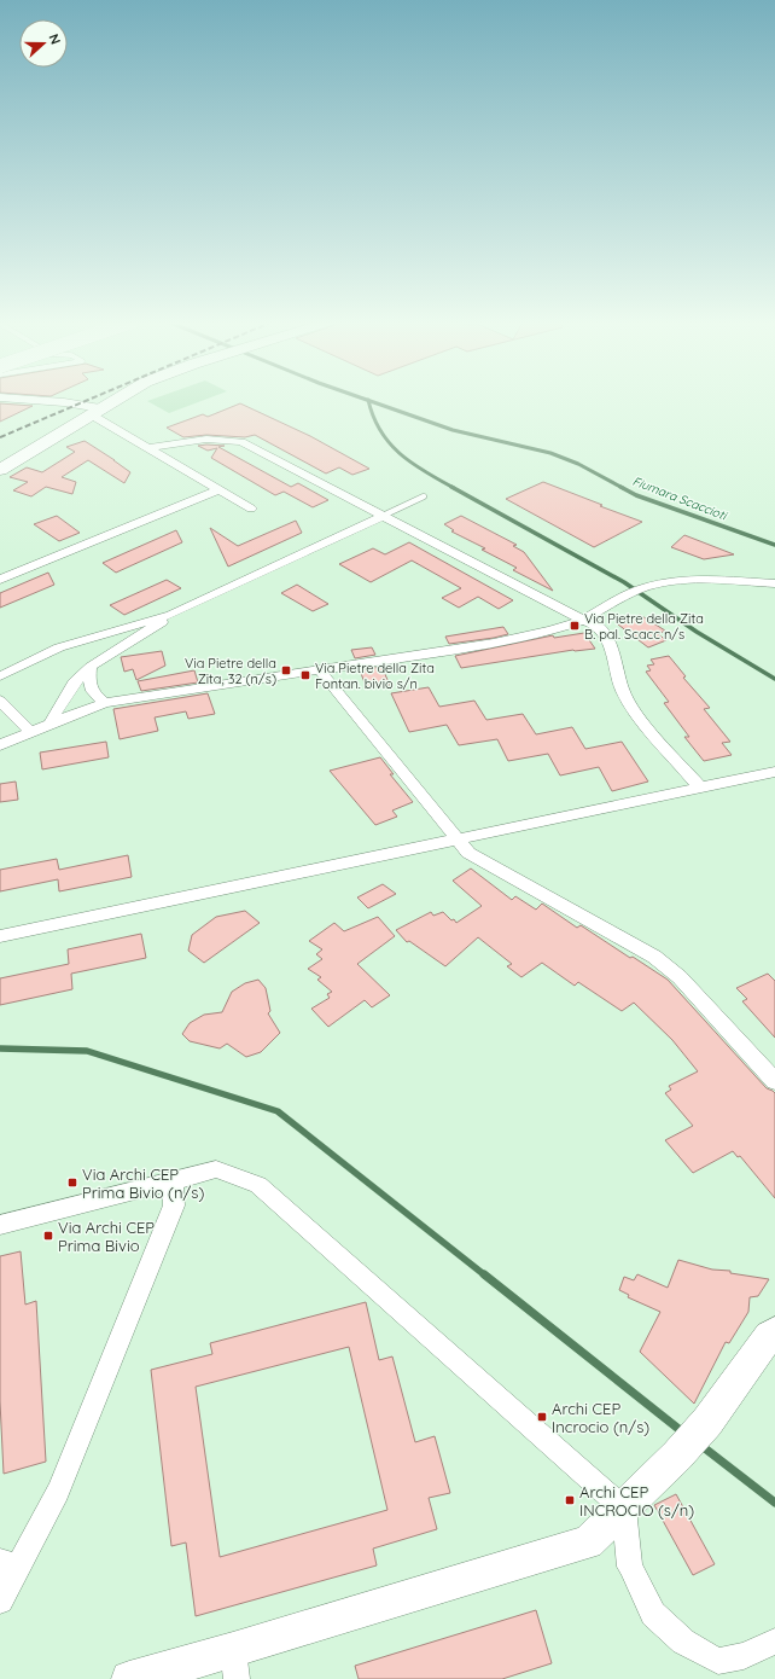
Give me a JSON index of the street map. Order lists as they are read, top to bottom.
{
  "water": ["Fiumara Scaccioti"],
  "places": {
    "transit": [
      "Via Pietre della Zita B. pal. Scacc n/s",
      "Via Pietre della Zita, 32 (n/s)",
      "Via Pietre della Zita Fontan. bivio s/n",
      "Via Archi CEP Prima Bivio (n/s)",
      "Via Archi CEP Prima Bivio",
      "Archi CEP Incrocio (n/s)",
      "Archi CEP INCROCIO (s/n)"
    ]
  },
  "north": "right"
}
